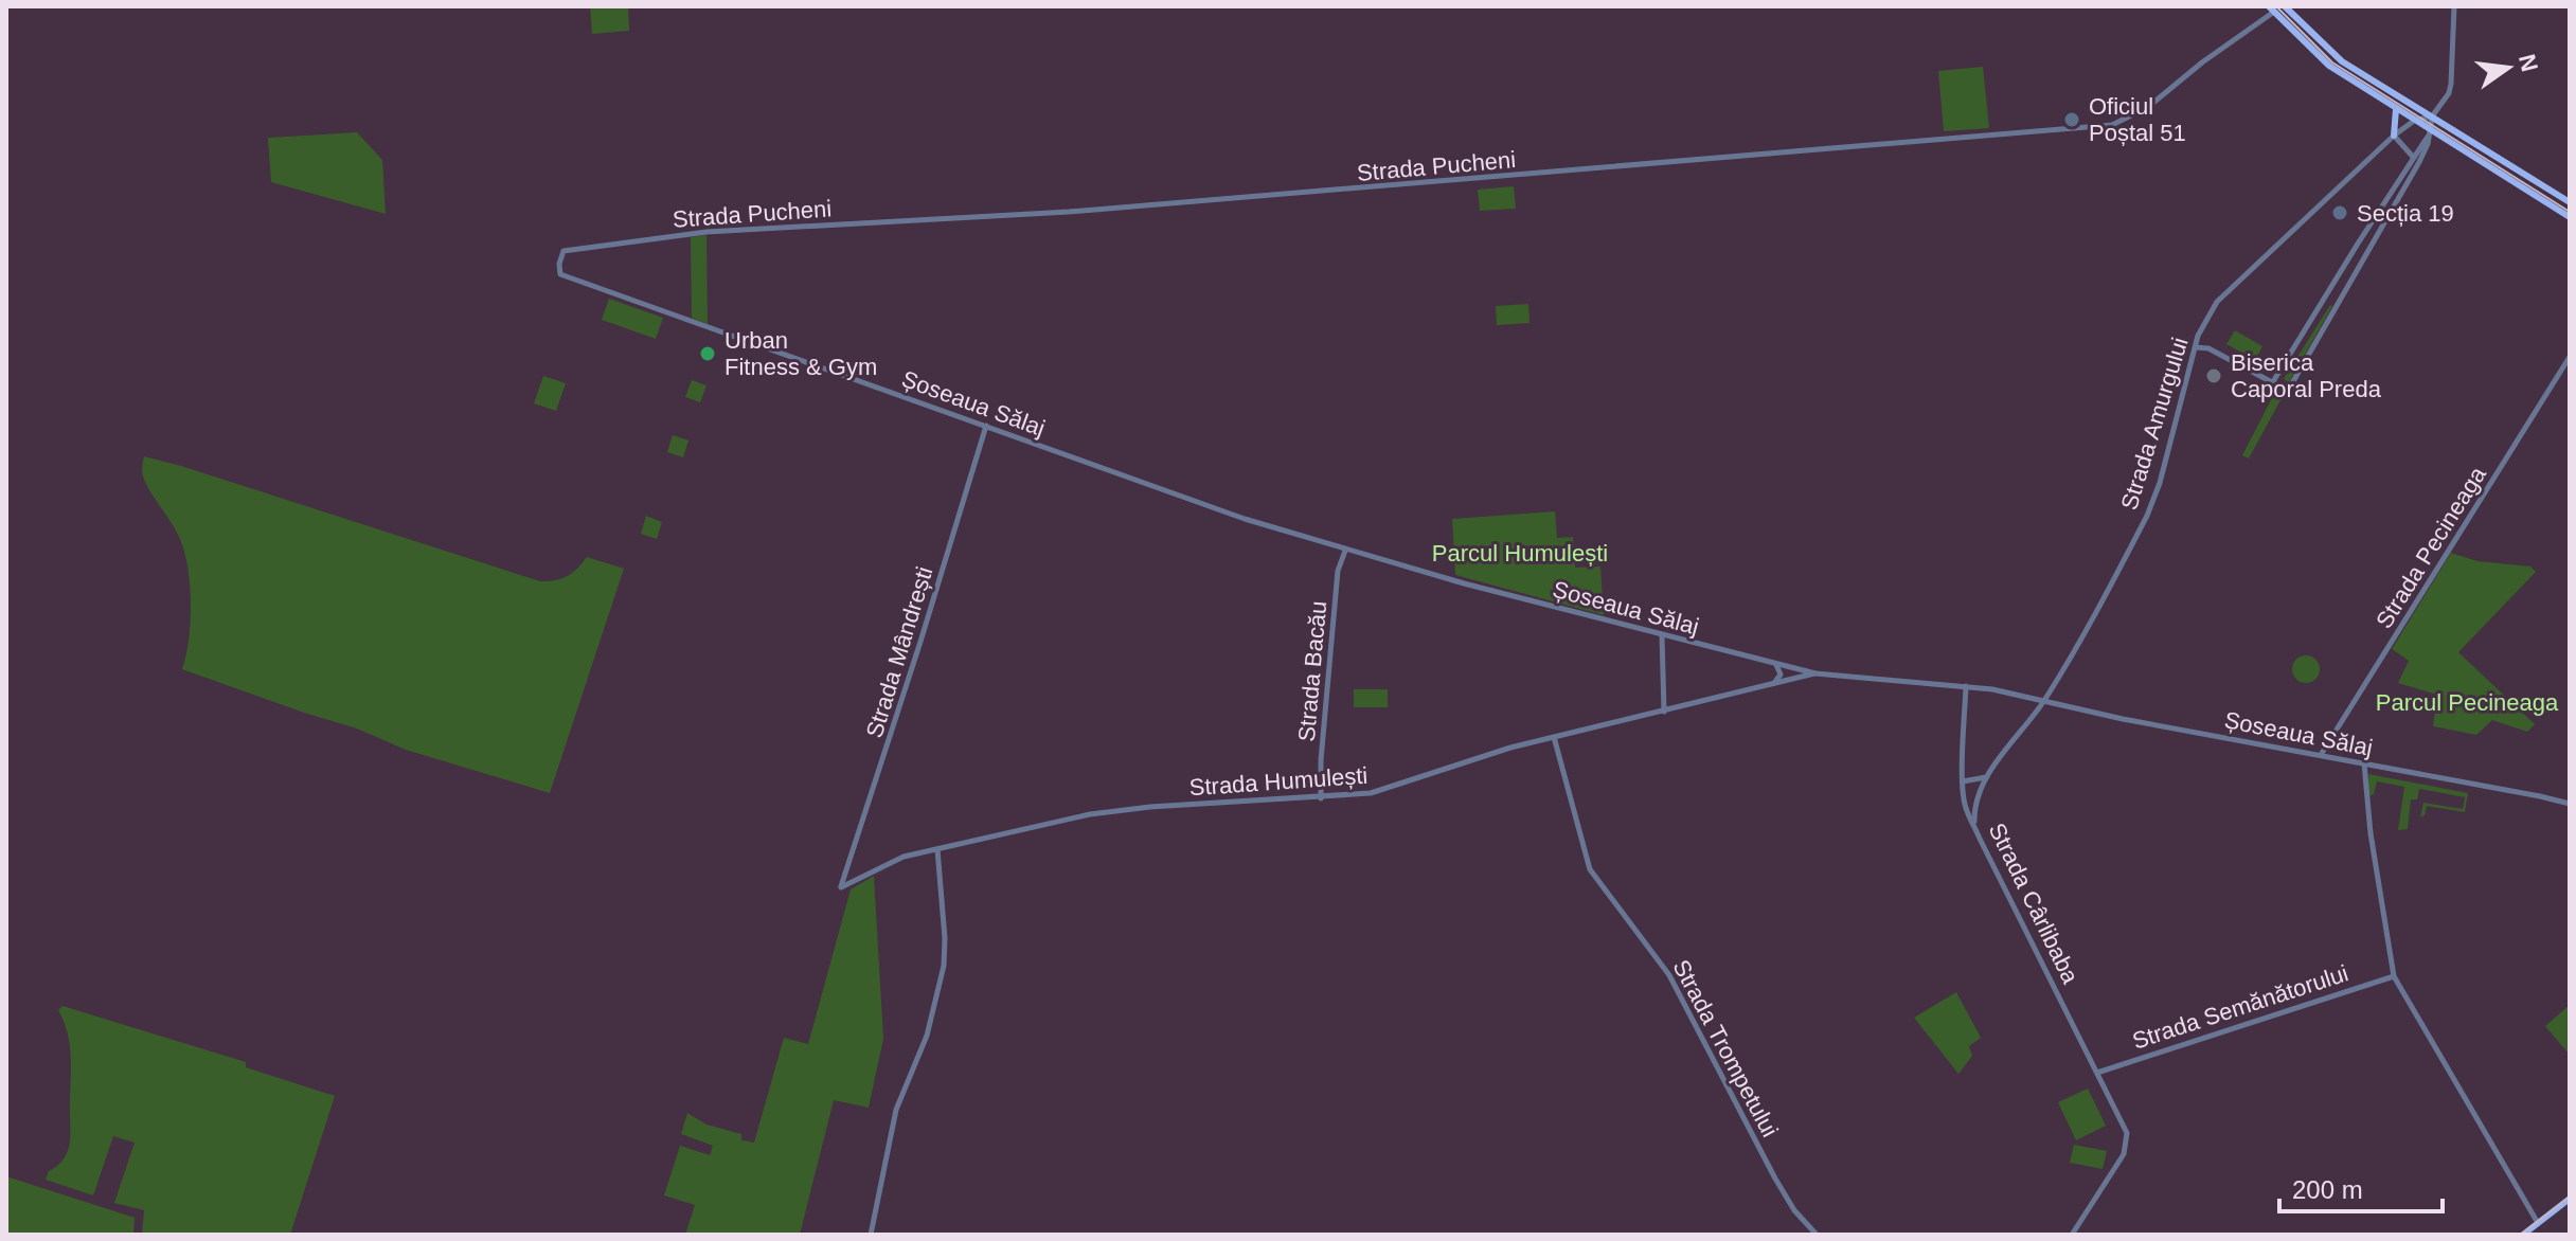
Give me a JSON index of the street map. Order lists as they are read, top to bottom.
{
  "streets": {
    "street": [
      "Strada Pucheni",
      "Șoseaua Sălaj",
      "Strada Amurgului",
      "Strada Pecineaga",
      "Strada Mândrești",
      "Strada Bacău",
      "Strada Humulești",
      "Strada Cârlibaba",
      "Strada Semănătorului",
      "Strada Trompetului"
    ]
  },
  "crossings": [
    ["Strada Pucheni", "Șoseaua Sălaj"],
    ["Șoseaua Sălaj", "Strada Amurgului"],
    ["Șoseaua Sălaj", "Strada Pecineaga"],
    ["Șoseaua Sălaj", "Strada Mândrești"],
    ["Șoseaua Sălaj", "Strada Bacău"],
    ["Șoseaua Sălaj", "Strada Humulești"],
    ["Șoseaua Sălaj", "Strada Cârlibaba"],
    ["Strada Amurgului", "Strada Cârlibaba"],
    ["Strada Mândrești", "Strada Humulești"],
    ["Strada Bacău", "Strada Humulești"],
    ["Strada Humulești", "Strada Trompetului"],
    ["Strada Cârlibaba", "Strada Semănătorului"]
  ],
  "parks": ["Parcul Humulești", "Parcul Pecineaga"],
  "places": [
    "Oficiul Poștal 51",
    "Secția 19",
    "Urban Fitness & Gym",
    "Biserica Caporal Preda"
  ],
  "scale_bar": "200 m",
  "north": "right"
}
